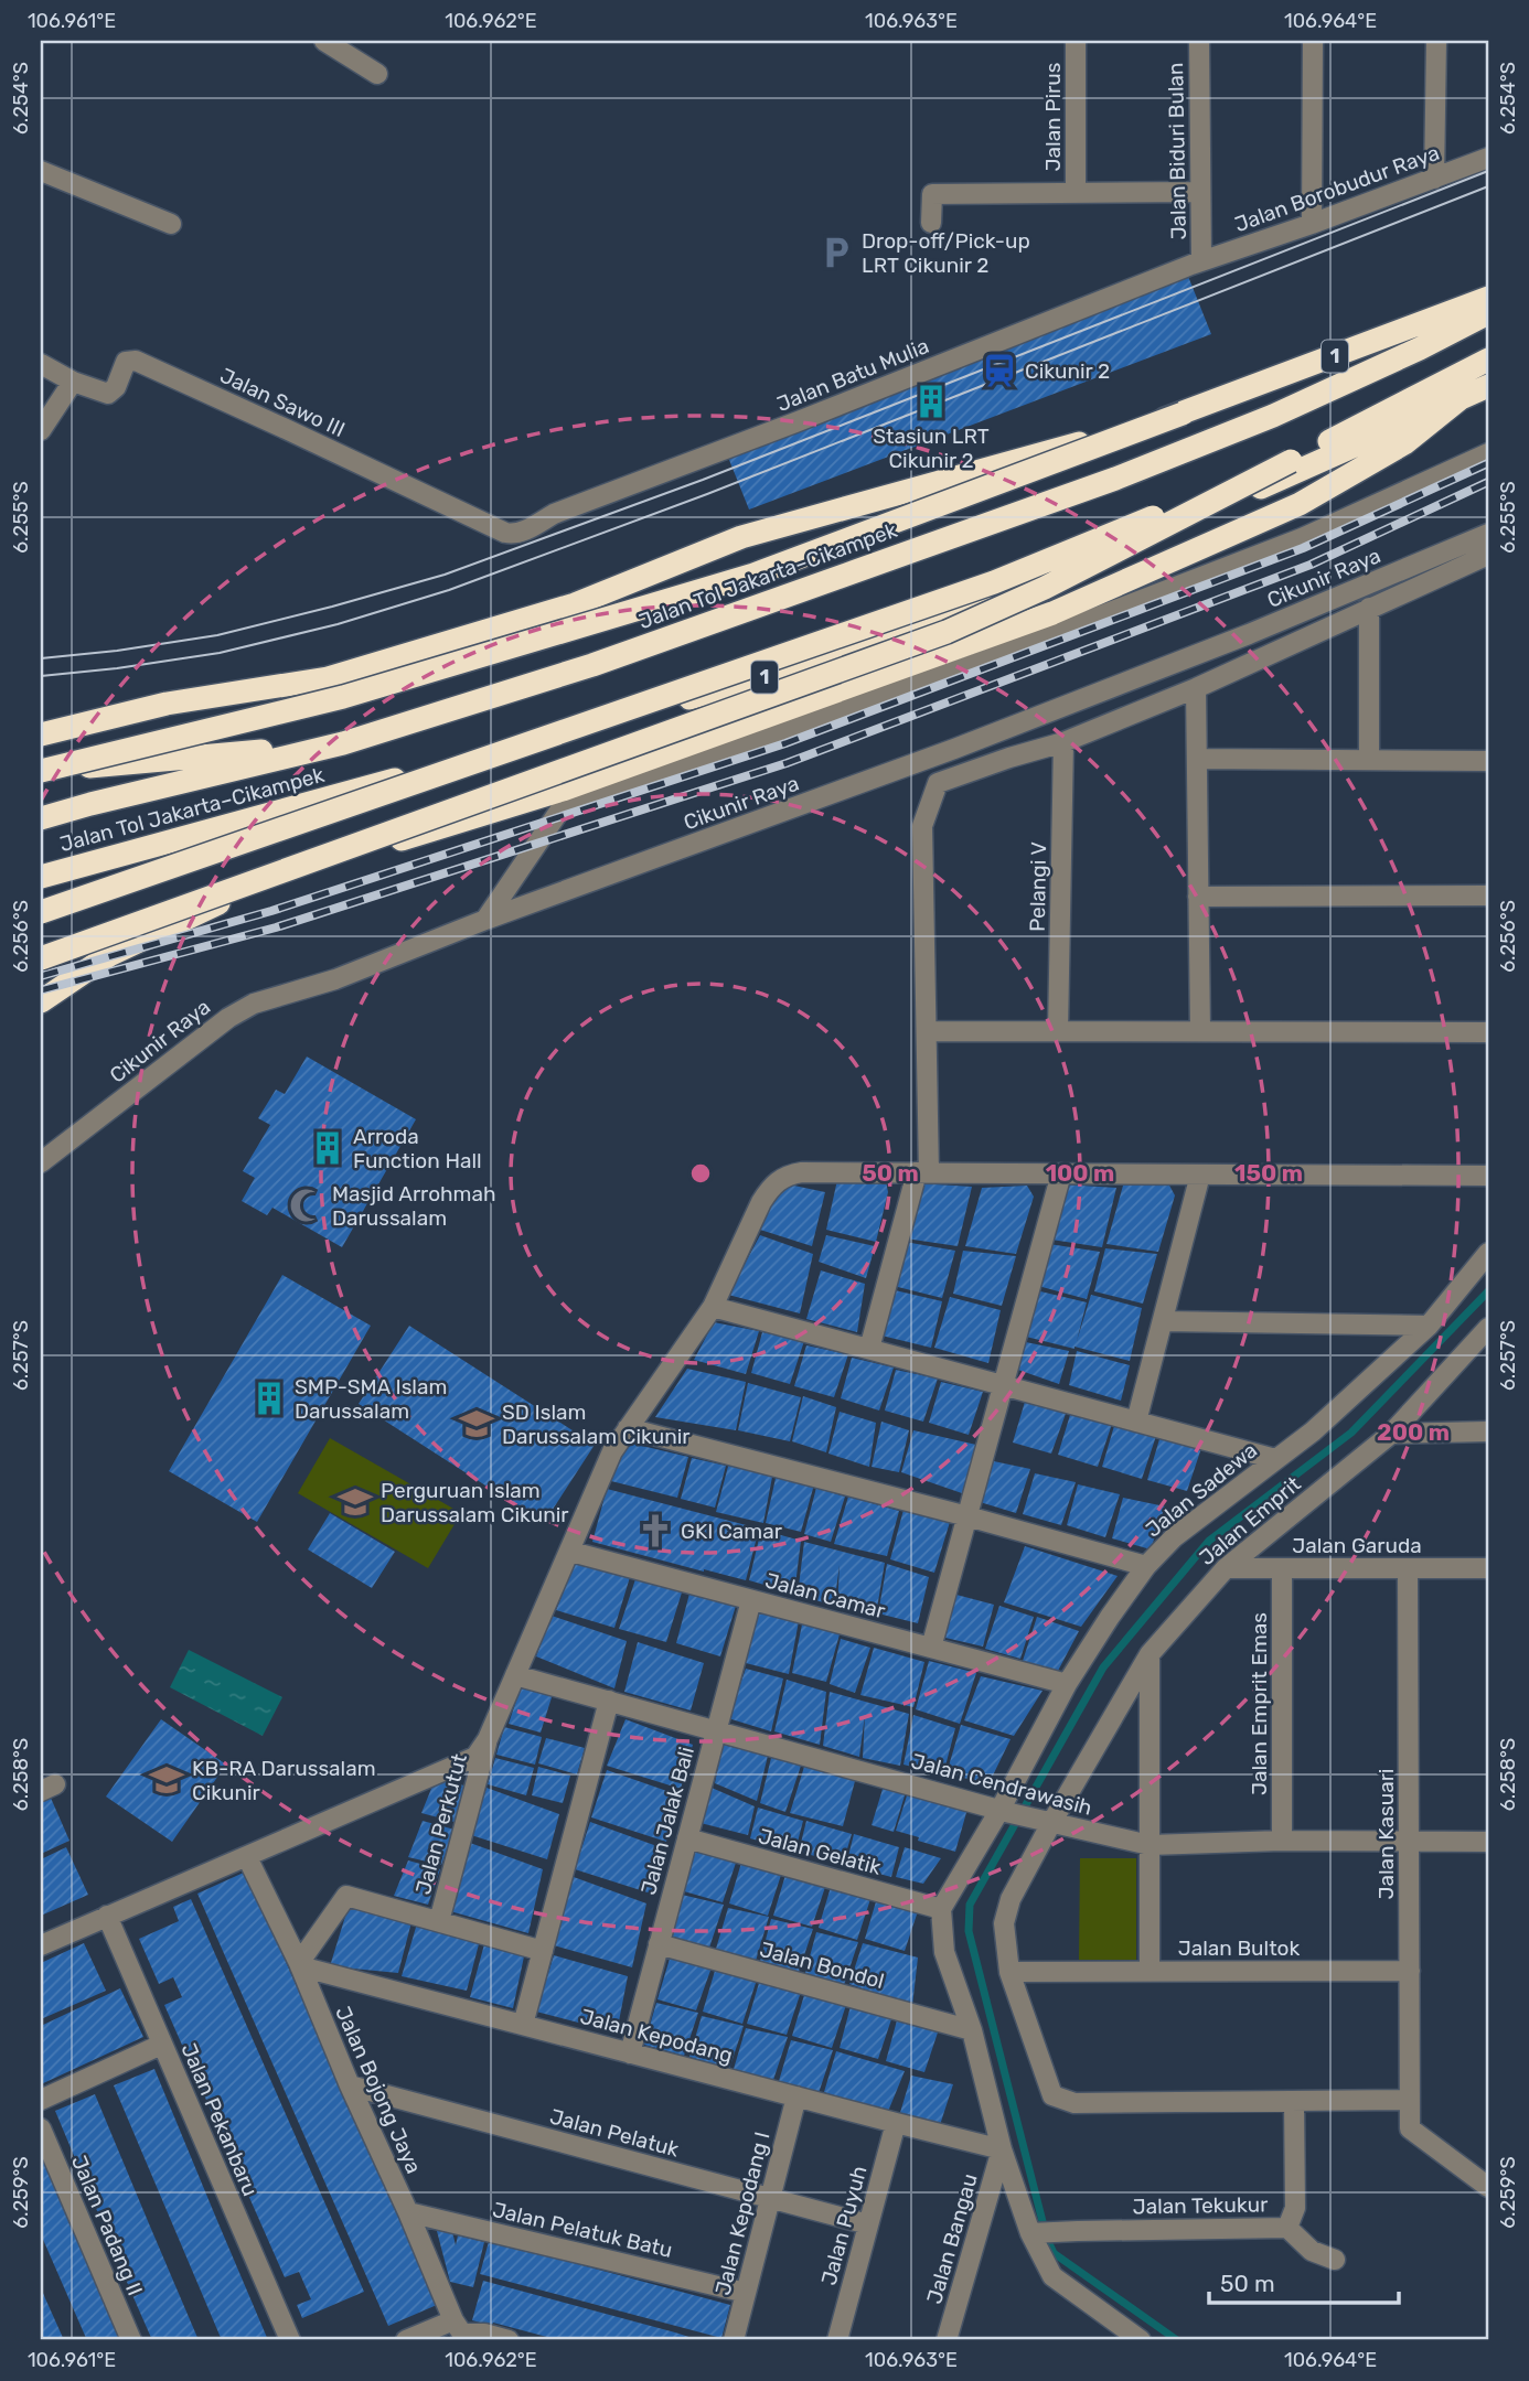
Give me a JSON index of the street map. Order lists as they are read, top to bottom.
{
  "streets": {
    "highway": ["1", "Jalan Tol Jakarta–Cikampek"],
    "street": [
      "Jalan Pirus",
      "Jalan Biduri Bulan",
      "Jalan Borobudur Raya",
      "Jalan Batu Mulia",
      "Jalan Sawo III",
      "Cikunir Raya",
      "Pelangi V",
      "Jalan Sadewa",
      "Jalan Emprit",
      "Jalan Garuda",
      "Jalan Camar",
      "Jalan Emprit Emas",
      "Jalan Cendrawasih",
      "Jalan Jalak Bali",
      "Jalan Perkutut",
      "Jalan Kasuari",
      "Jalan Gelatik",
      "Jalan Bultok",
      "Jalan Bondol",
      "Jalan Kepodang",
      "Jalan Bojong Jaya",
      "Jalan Pekanbaru",
      "Jalan Pelatuk",
      "Jalan Tekukur",
      "Jalan Kepodang I",
      "Jalan Padang II",
      "Jalan Puyuh",
      "Jalan Pelatuk Batu",
      "Jalan Bangau"
    ]
  },
  "crossings": [
    ["Jalan Biduri Bulan", "Jalan Borobudur Raya"],
    ["Jalan Biduri Bulan", "Jalan Batu Mulia"],
    ["Jalan Borobudur Raya", "Jalan Batu Mulia"],
    ["Jalan Batu Mulia", "Jalan Sawo III"],
    ["Jalan Sadewa", "Jalan Camar"],
    ["Jalan Sadewa", "Jalan Cendrawasih"],
    ["Jalan Sadewa", "Jalan Gelatik"],
    ["Jalan Emprit", "Jalan Garuda"],
    ["Jalan Emprit", "Jalan Cendrawasih"],
    ["Jalan Emprit", "Jalan Tekukur"],
    ["Jalan Garuda", "Jalan Emprit Emas"],
    ["Jalan Garuda", "Jalan Kasuari"],
    ["Jalan Camar", "Jalan Jalak Bali"],
    ["Jalan Camar", "Jalan Perkutut"],
    ["Jalan Emprit Emas", "Jalan Cendrawasih"],
    ["Jalan Cendrawasih", "Jalan Jalak Bali"],
    ["Jalan Cendrawasih", "Jalan Perkutut"],
    ["Jalan Cendrawasih", "Jalan Kasuari"],
    ["Jalan Cendrawasih", "Jalan Bultok"],
    ["Jalan Jalak Bali", "Jalan Gelatik"],
    ["Jalan Jalak Bali", "Jalan Bondol"],
    ["Jalan Jalak Bali", "Jalan Kepodang"],
    ["Jalan Kasuari", "Jalan Bultok"],
    ["Jalan Kepodang", "Jalan Bojong Jaya"],
    ["Jalan Kepodang", "Jalan Kepodang I"],
    ["Jalan Kepodang", "Jalan Puyuh"],
    ["Jalan Kepodang", "Jalan Bangau"],
    ["Jalan Bojong Jaya", "Jalan Pelatuk"],
    ["Jalan Bojong Jaya", "Jalan Pelatuk Batu"],
    ["Jalan Pelatuk", "Jalan Kepodang I"],
    ["Jalan Pelatuk", "Jalan Puyuh"],
    ["Jalan Kepodang I", "Jalan Pelatuk Batu"]
  ],
  "places": {
    "parking": ["Drop-off/Pick-up LRT Cikunir 2"],
    "station": ["Cikunir 2"],
    "building": ["Stasiun LRT Cikunir 2", "Arroda Function Hall", "SMP-SMA Islam Darussalam"],
    "mosque": ["Masjid Arrohmah Darussalam"],
    "school or university": ["SD Islam Darussalam Cikunir", "Perguruan Islam Darussalam Cikunir", "KB-RA Darussalam Cikunir"],
    "church": ["GKI Camar"]
  },
  "scale_bar": "50 m",
  "coordinates": [
    "106.961°E",
    "106.962°E",
    "106.963°E",
    "106.964°E",
    "6.254°S",
    "6.255°S",
    "6.256°S",
    "6.257°S",
    "6.258°S",
    "6.259°S"
  ],
  "rings": [
    "50 m",
    "100 m",
    "150 m",
    "200 m"
  ]
}
